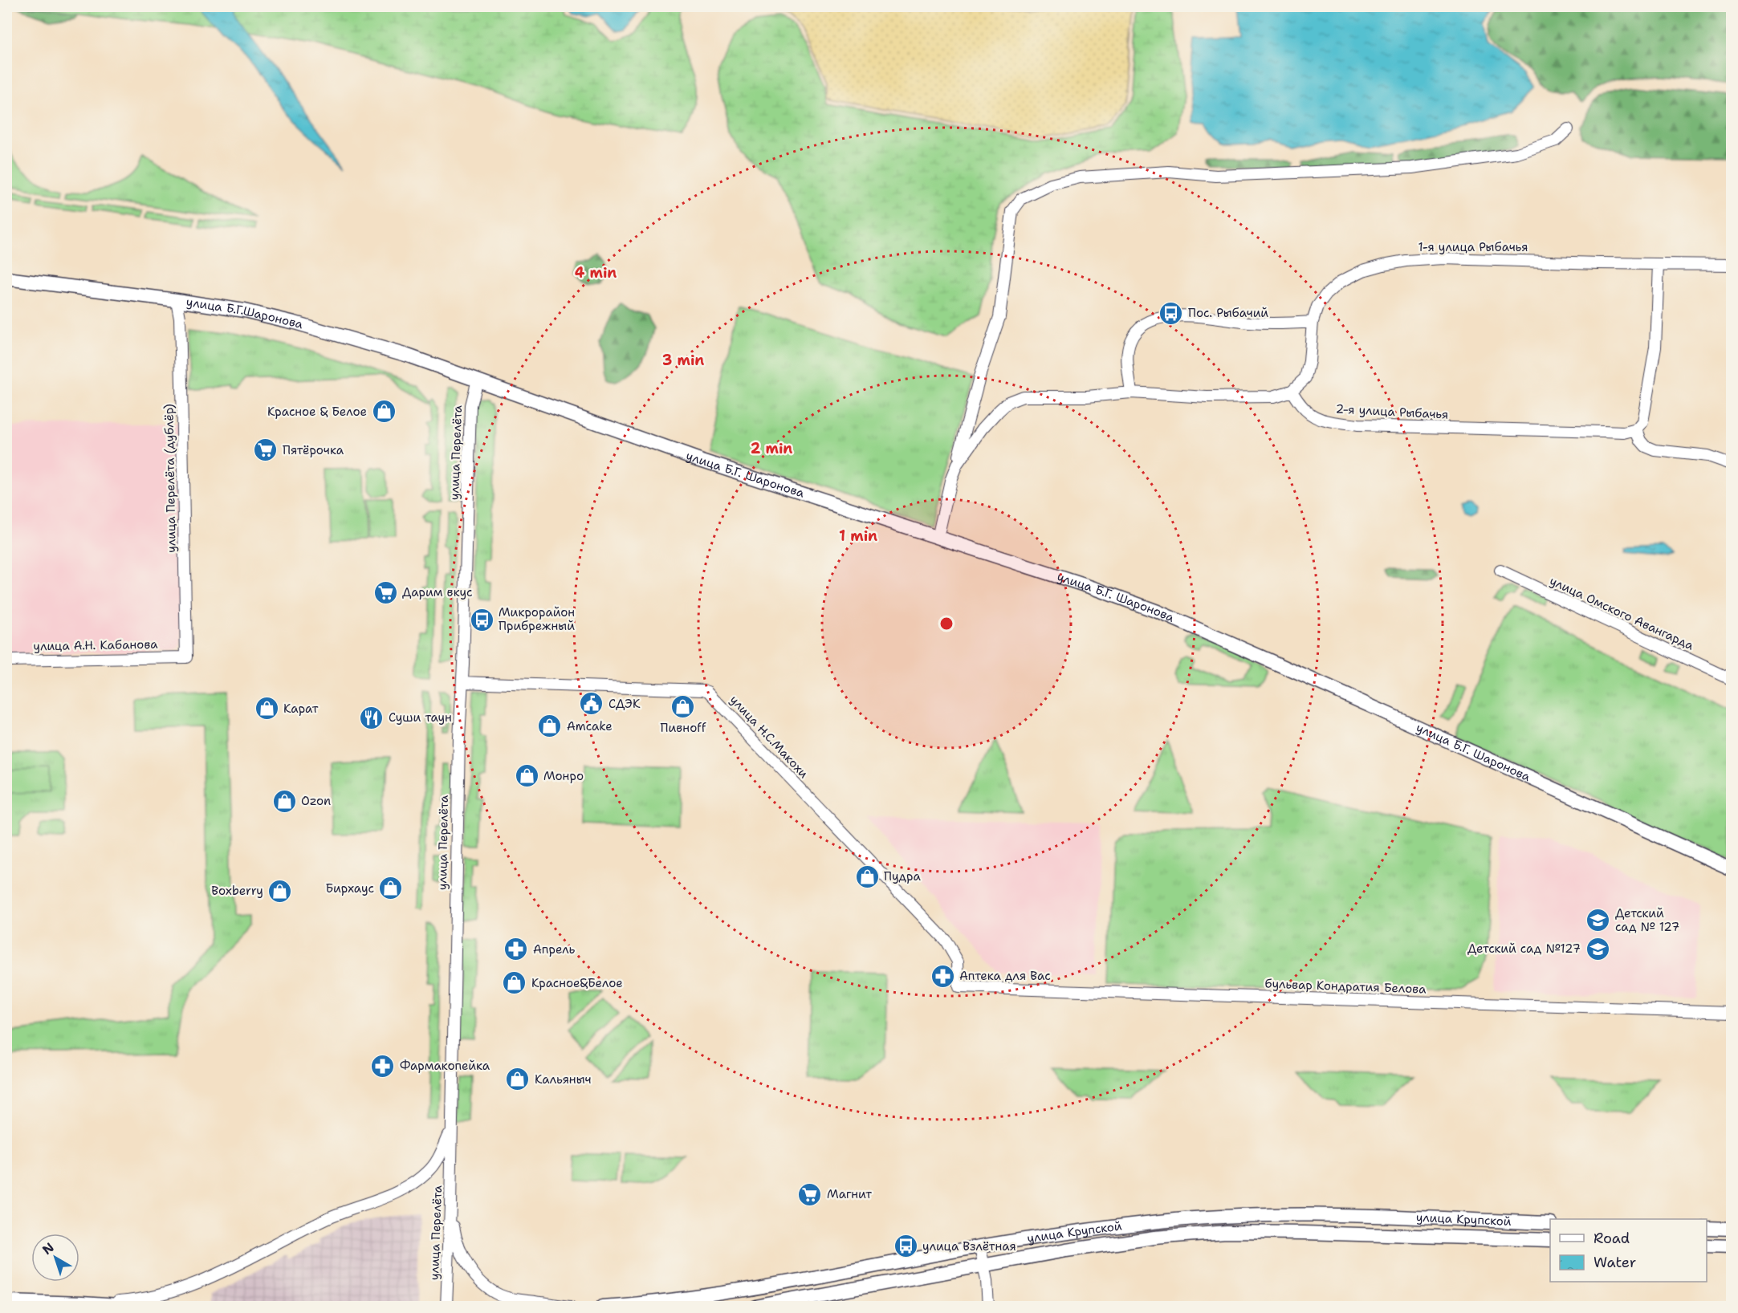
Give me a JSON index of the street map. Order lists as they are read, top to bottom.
{
  "streets": {
    "main road": ["улица Б.Г.Шаронова", "улица Б.Г. Шаронова", "улица Крупской"],
    "street": [
      "1-я улица Рыбачья",
      "2-я улица Рыбачья",
      "улица Перелёта",
      "улица Перелёта (дублёр)",
      "улица Омского Авангарда",
      "улица А.Н. Кабанова",
      "улица Н.С.Макохи",
      "бульвар Кондратия Белова"
    ]
  },
  "crossings": [
    ["1-я улица Рыбачья", "2-я улица Рыбачья"],
    ["улица Б.Г.Шаронова", "улица Перелёта"],
    ["улица Б.Г.Шаронова", "улица Б.Г. Шаронова"],
    ["улица Б.Г.Шаронова", "улица Перелёта (дублёр)"],
    ["улица Перелёта", "улица Б.Г. Шаронова"],
    ["улица Перелёта", "улица Н.С.Макохи"],
    ["улица Перелёта (дублёр)", "улица А.Н. Кабанова"],
    ["улица Н.С.Макохи", "бульвар Кондратия Белова"]
  ],
  "places": {
    "bus stop": ["Пос. Рыбачий", "Микрорайон Прибрежный", "улица Взлётная"],
    "shop": [
      "Красное & Белое",
      "Пивнoff",
      "Карат",
      "Amcake",
      "Монро",
      "Ozon",
      "Пудра",
      "Бирхаус",
      "Boxberry",
      "Красное&Белое",
      "Кальяныч"
    ],
    "supermarket": ["Пятёрочка", "Дарим вкус", "Магнит"],
    "public building": ["СДЭК"],
    "restaurant": ["Суши таун"],
    "school or university": ["Детский сад № 127", "Детский сад №127"],
    "pharmacy": ["Апрель", "Аптека для Вас", "Фармакопейка"]
  },
  "legend": ["Road", "Water"],
  "north": "top left",
  "rings": [
    "4 min",
    "3 min",
    "2 min",
    "1 min"
  ]
}
